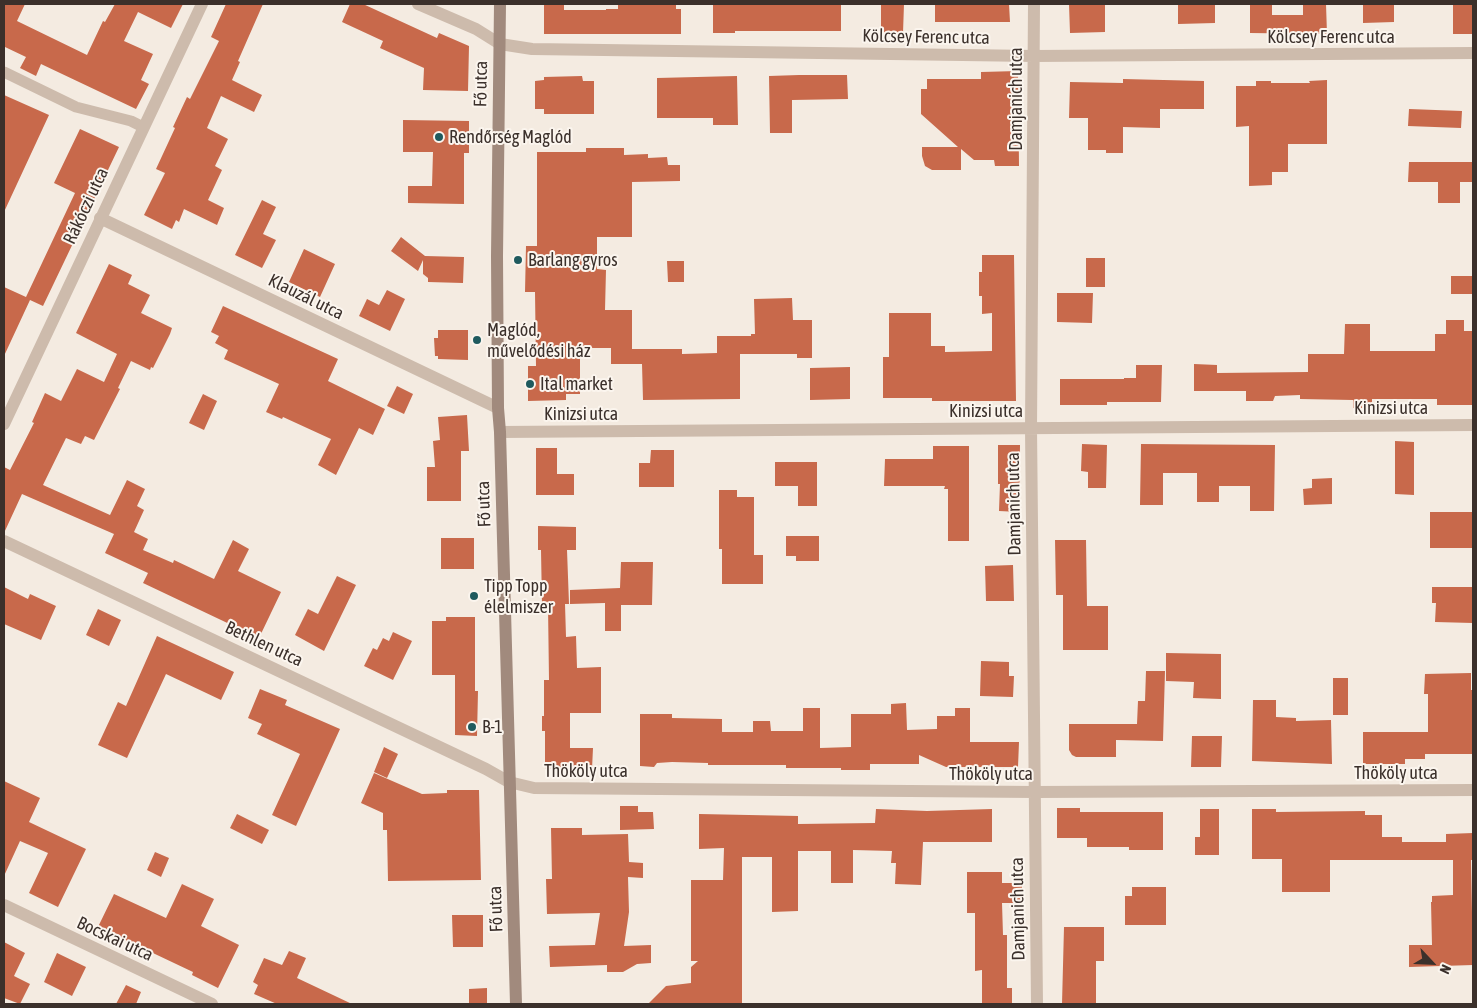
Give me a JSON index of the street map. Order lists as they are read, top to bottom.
{
  "streets": {
    "main road": ["Fő utca"],
    "street": [
      "Kölcsey Ferenc utca",
      "Damjanich utca",
      "Rákóczi utca",
      "Klauzál utca",
      "Kinizsi utca",
      "Bethlen utca",
      "Thököly utca",
      "Bocskai utca"
    ]
  },
  "crossings": [
    ["Kölcsey Ferenc utca", "Fő utca"],
    ["Kölcsey Ferenc utca", "Damjanich utca"],
    ["Fő utca", "Klauzál utca"],
    ["Fő utca", "Kinizsi utca"],
    ["Fő utca", "Bethlen utca"],
    ["Fő utca", "Thököly utca"],
    ["Damjanich utca", "Kinizsi utca"],
    ["Damjanich utca", "Thököly utca"],
    ["Rákóczi utca", "Klauzál utca"],
    ["Bethlen utca", "Thököly utca"]
  ],
  "places": [
    "Rendőrség Maglód",
    "Barlang gyros",
    "Maglód, művelődési ház",
    "Ital market",
    "Tipp Topp élelmiszer",
    "B-1"
  ],
  "north": "bottom right"
}
